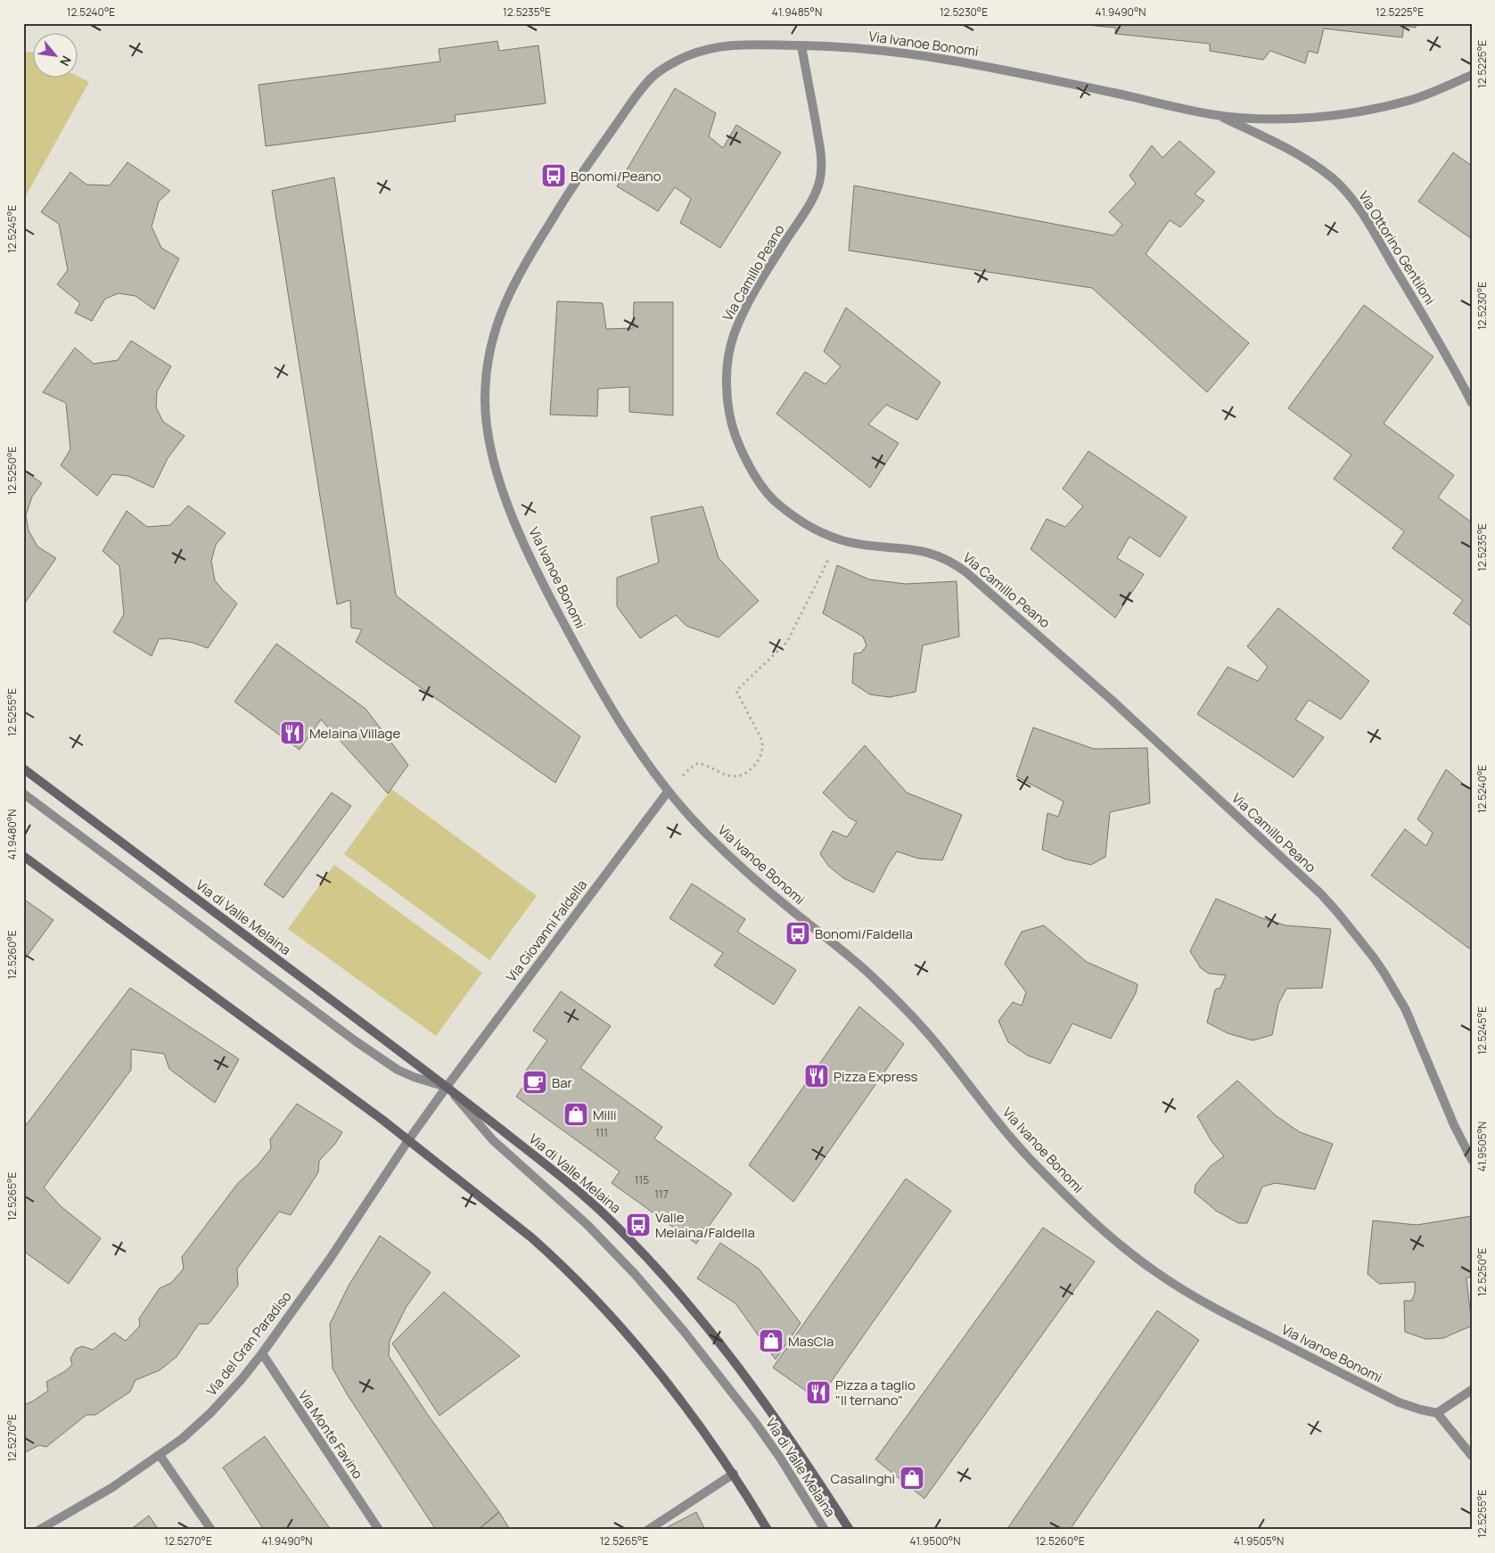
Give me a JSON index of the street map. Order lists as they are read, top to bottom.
{
  "streets": {
    "main road": ["Via di Valle Melaina"],
    "street": [
      "Via Ivanoe Bonomi",
      "Via Ottorino Gentiloni",
      "Via Camillo Peano",
      "Via Giovanni Faldella",
      "Via del Gran Paradiso",
      "Via Monte Favino"
    ]
  },
  "crossings": [
    ["Via Ivanoe Bonomi", "Via Ottorino Gentiloni"],
    ["Via Ivanoe Bonomi", "Via Camillo Peano"],
    ["Via Ivanoe Bonomi", "Via Giovanni Faldella"],
    ["Via di Valle Melaina", "Via Giovanni Faldella"],
    ["Via del Gran Paradiso", "Via Monte Favino"]
  ],
  "places": {
    "bus stop": ["Bonomi/Peano", "Bonomi/Faldella", "Valle Melaina/Faldella"],
    "restaurant": ["Melaina Village", "Pizza Express", "Pizza a taglio \"Il ternano\""],
    "cafe": ["Bar"],
    "shop": ["Milli", "MasCla", "Casalinghi"]
  },
  "house_numbers": ["111", "115", "117"],
  "north": "bottom right",
  "coordinates": [
    "12.5240°E",
    "12.5235°E",
    "41.9485°N",
    "12.5230°E",
    "41.9490°N",
    "12.5225°E",
    "12.5245°E",
    "12.5250°E",
    "12.5255°E",
    "41.9480°N",
    "12.5260°E",
    "41.9505°N",
    "12.5265°E",
    "12.5270°E",
    "41.9500°N"
  ]
}
